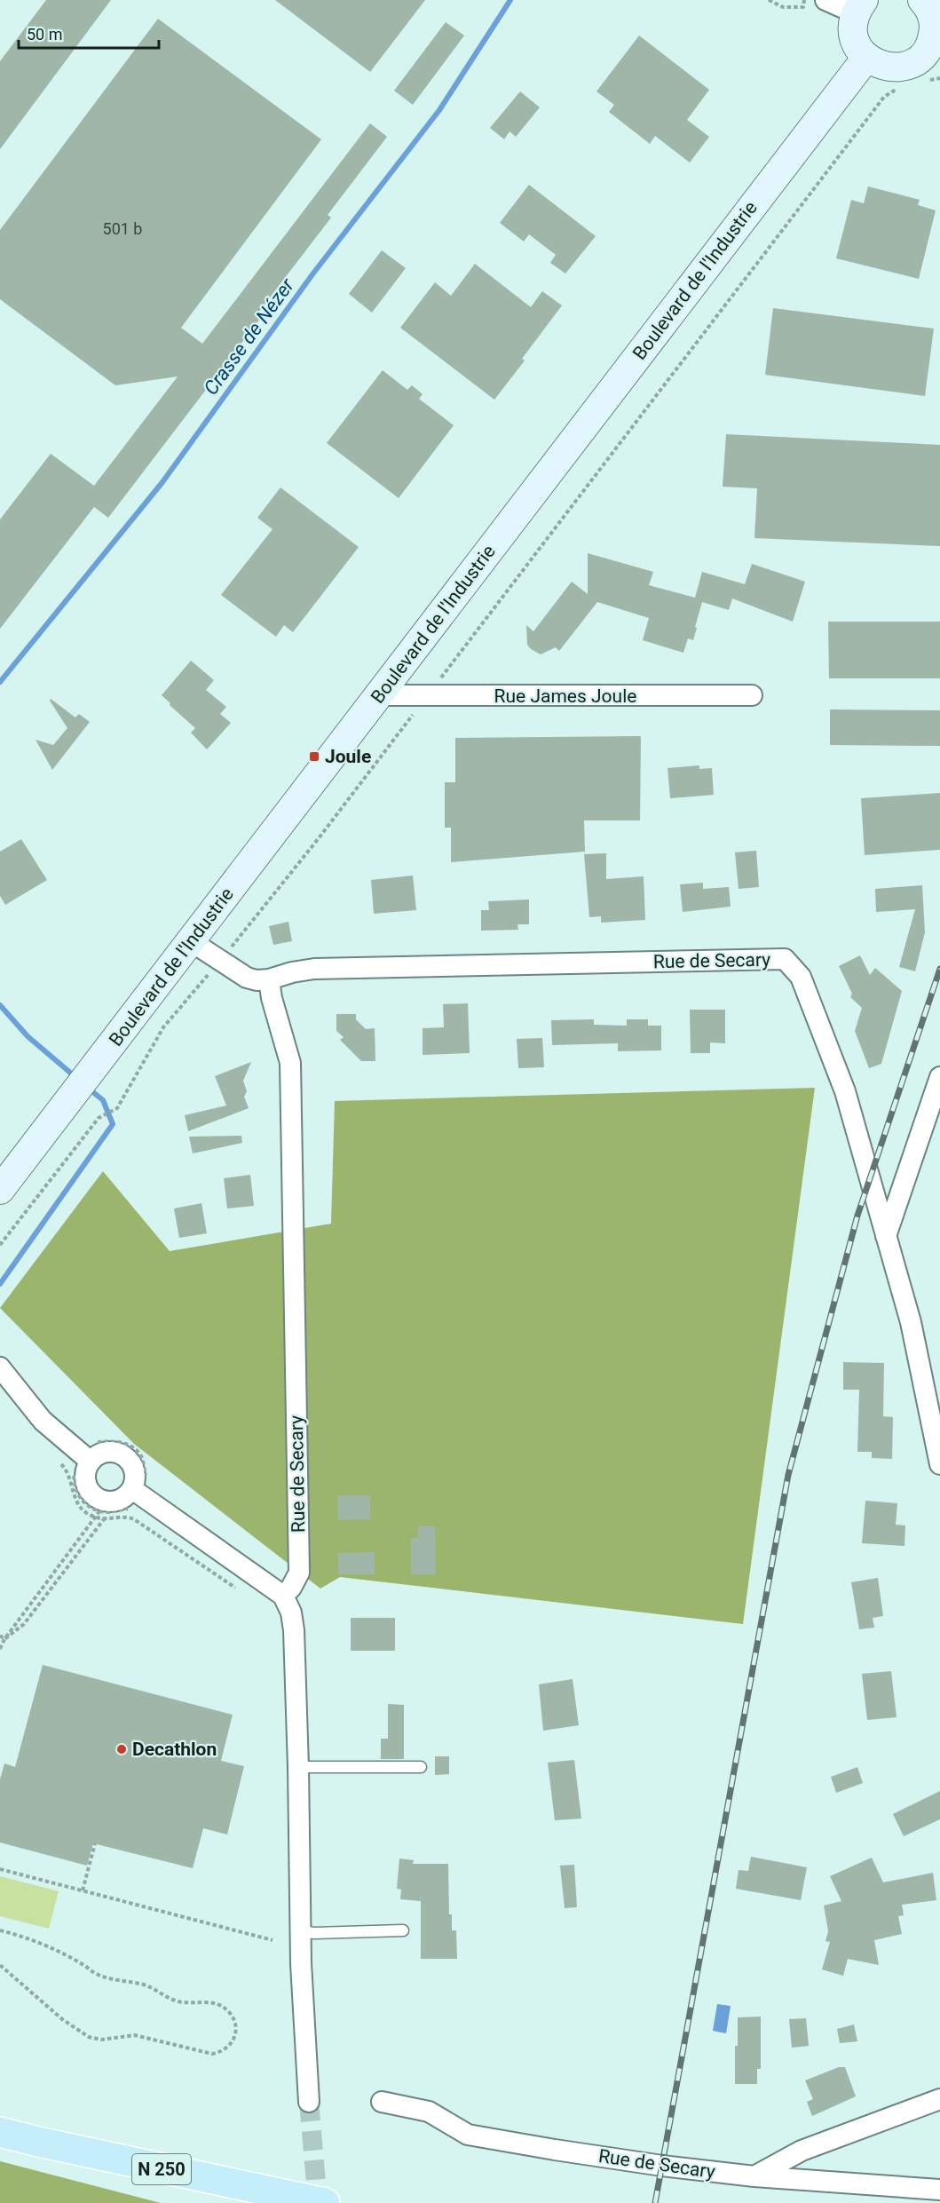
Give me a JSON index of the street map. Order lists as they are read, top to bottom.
{
  "streets": {
    "main road": ["N 250"],
    "street": ["Boulevard de l'Industrie", "Rue James Joule", "Rue de Secary"]
  },
  "crossings": [
    ["Boulevard de l'Industrie", "Rue James Joule"],
    ["Boulevard de l'Industrie", "Rue de Secary"]
  ],
  "water": ["Crasse de Nézer"],
  "places": {
    "transit": ["Joule"],
    "other": ["Decathlon"]
  },
  "house_numbers": ["501 b"],
  "scale_bar": "50 m"
}
